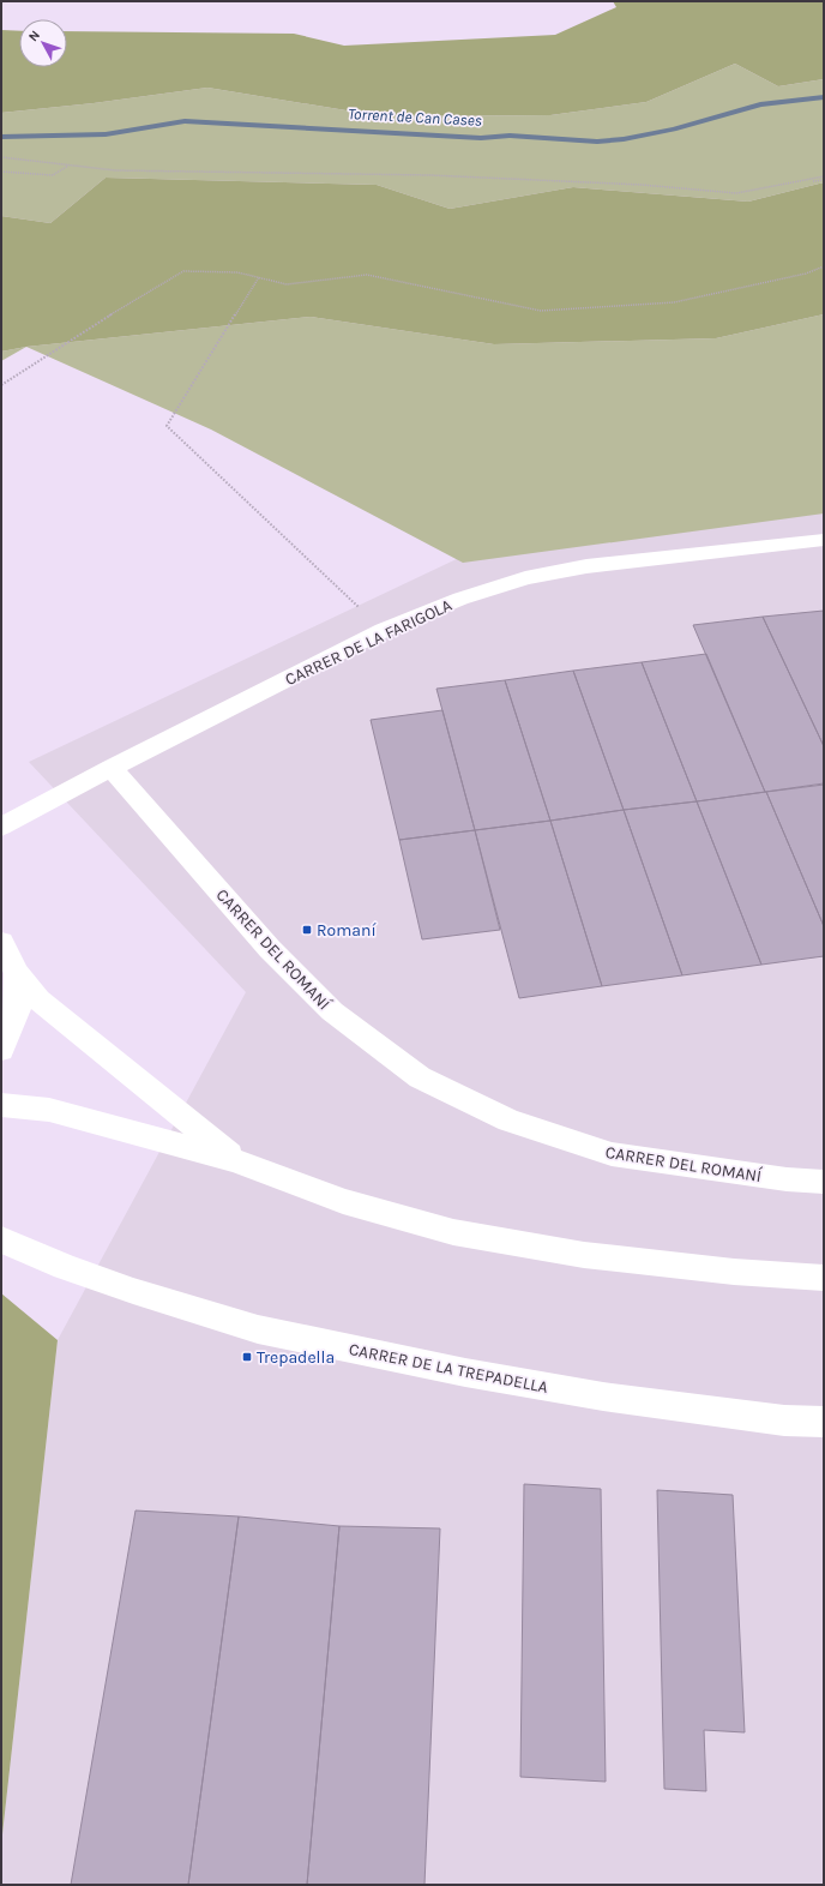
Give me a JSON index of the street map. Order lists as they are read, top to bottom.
{
  "streets": {
    "street": ["CARRER DE LA FARIGOLA", "CARRER DEL ROMANÍ", "CARRER DE LA TREPADELLA"]
  },
  "crossings": [
    ["CARRER DE LA FARIGOLA", "CARRER DEL ROMANÍ"]
  ],
  "water": ["Torrent de Can Cases"],
  "places": {
    "transit": ["Romaní", "Trepadella"]
  },
  "north": "top left"
}
